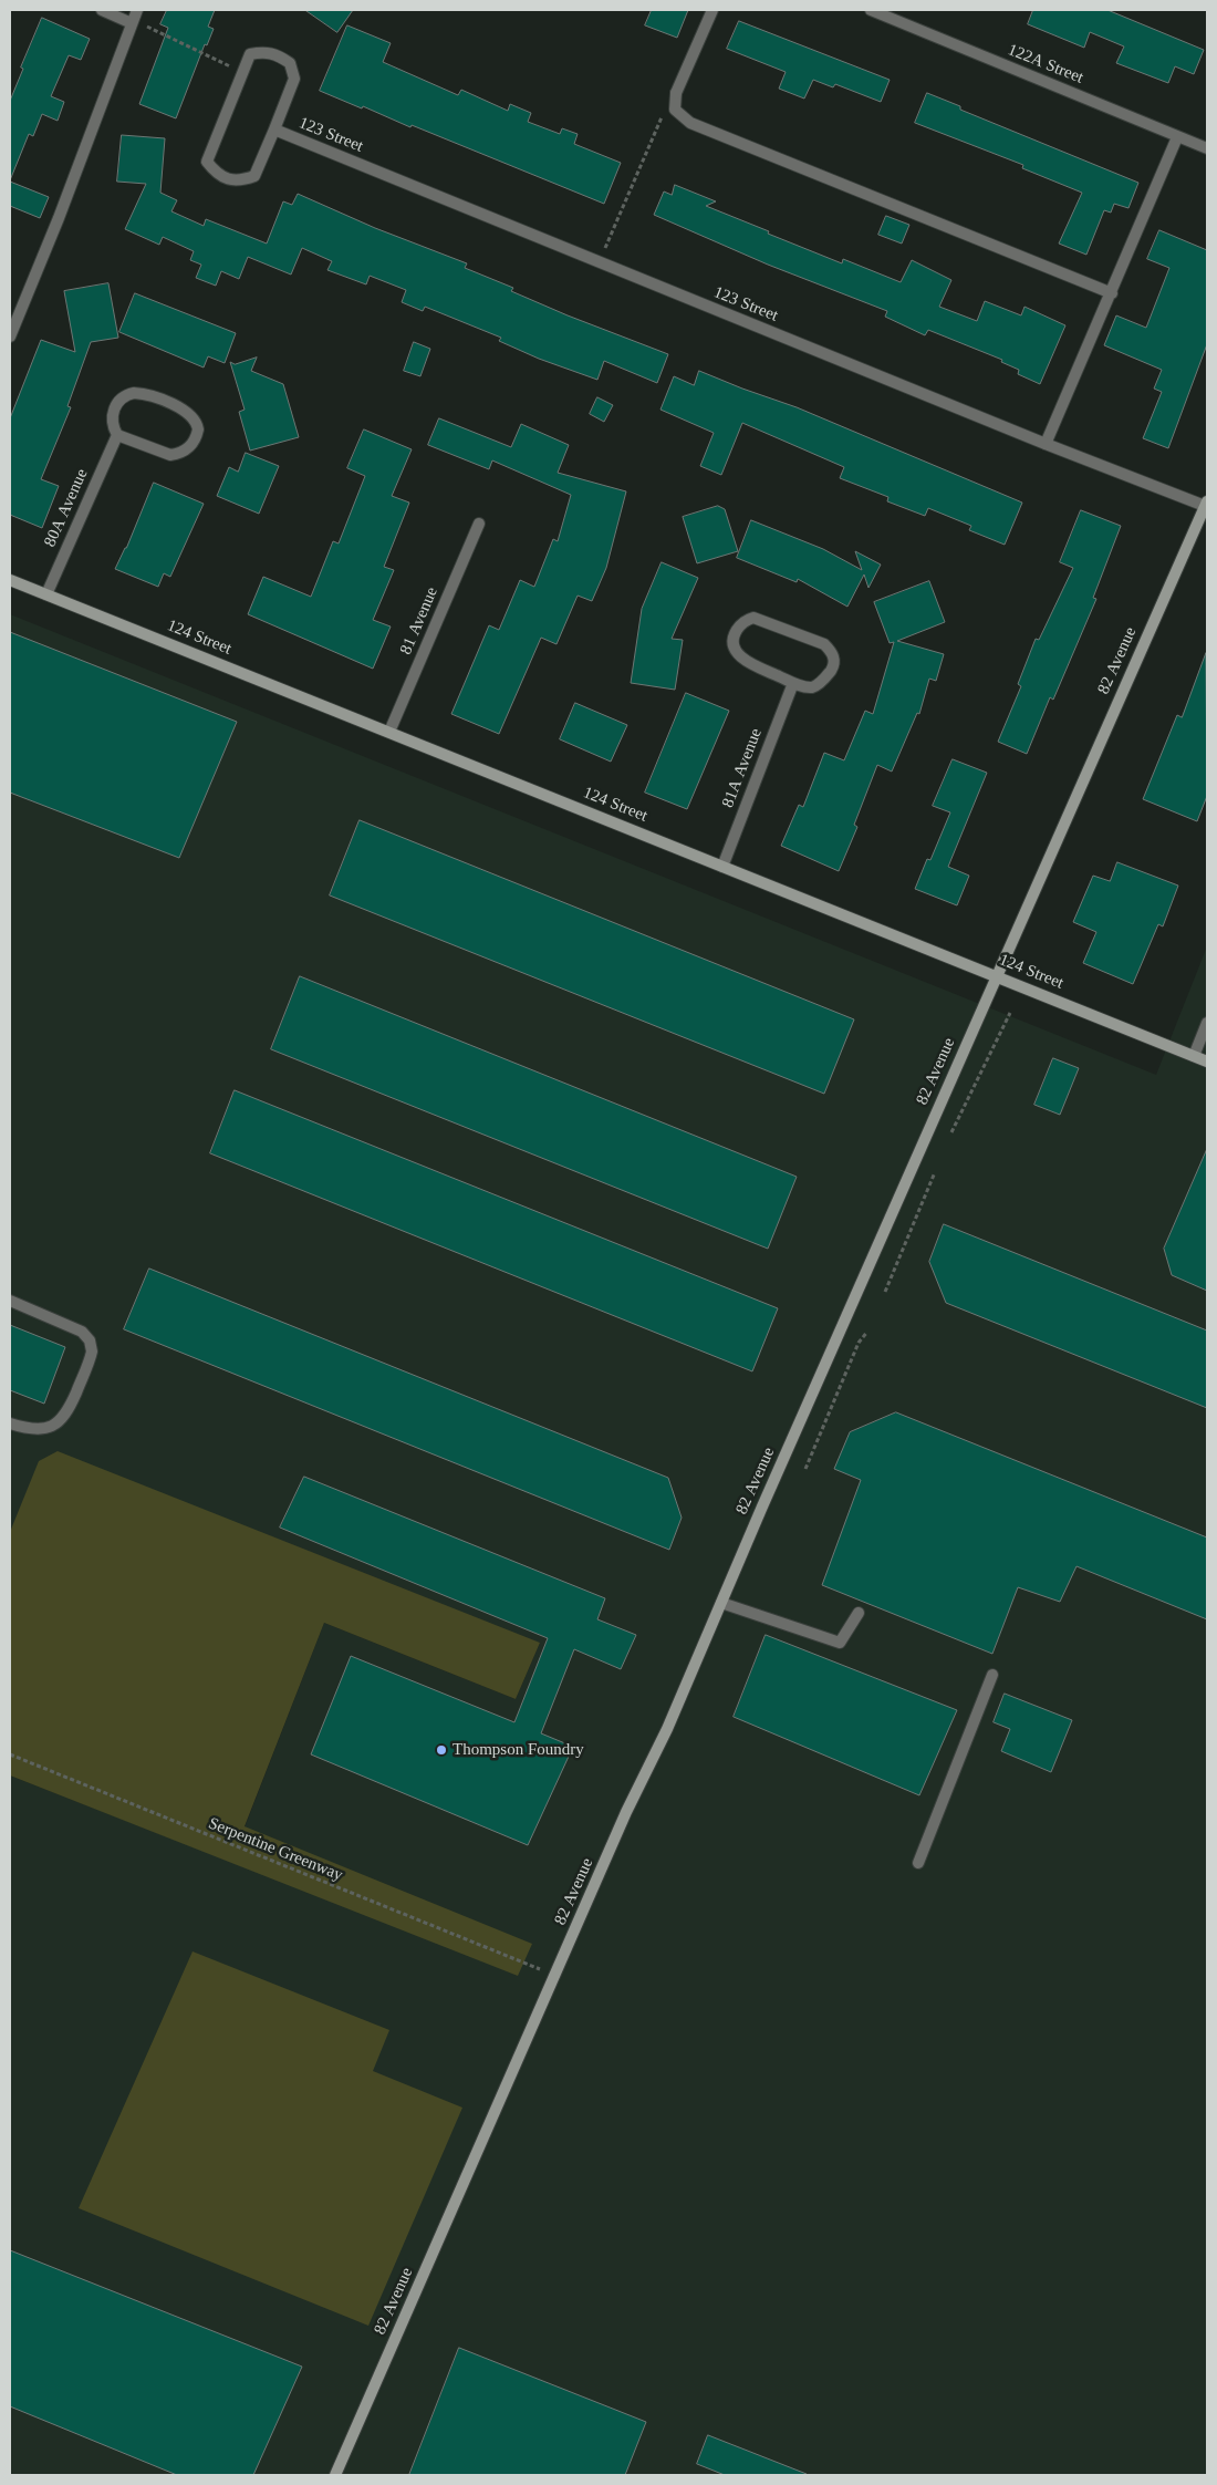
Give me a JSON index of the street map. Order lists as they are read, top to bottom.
{
  "streets": {
    "street": [
      "122A Street",
      "123 Street",
      "80A Avenue",
      "81 Avenue",
      "124 Street",
      "82 Avenue",
      "81A Avenue"
    ],
    "path": ["Serpentine Greenway"]
  },
  "crossings": [
    ["123 Street", "82 Avenue"],
    ["80A Avenue", "124 Street"],
    ["81 Avenue", "124 Street"],
    ["124 Street", "82 Avenue"],
    ["124 Street", "81A Avenue"]
  ],
  "places": ["Thompson Foundry"]
}
